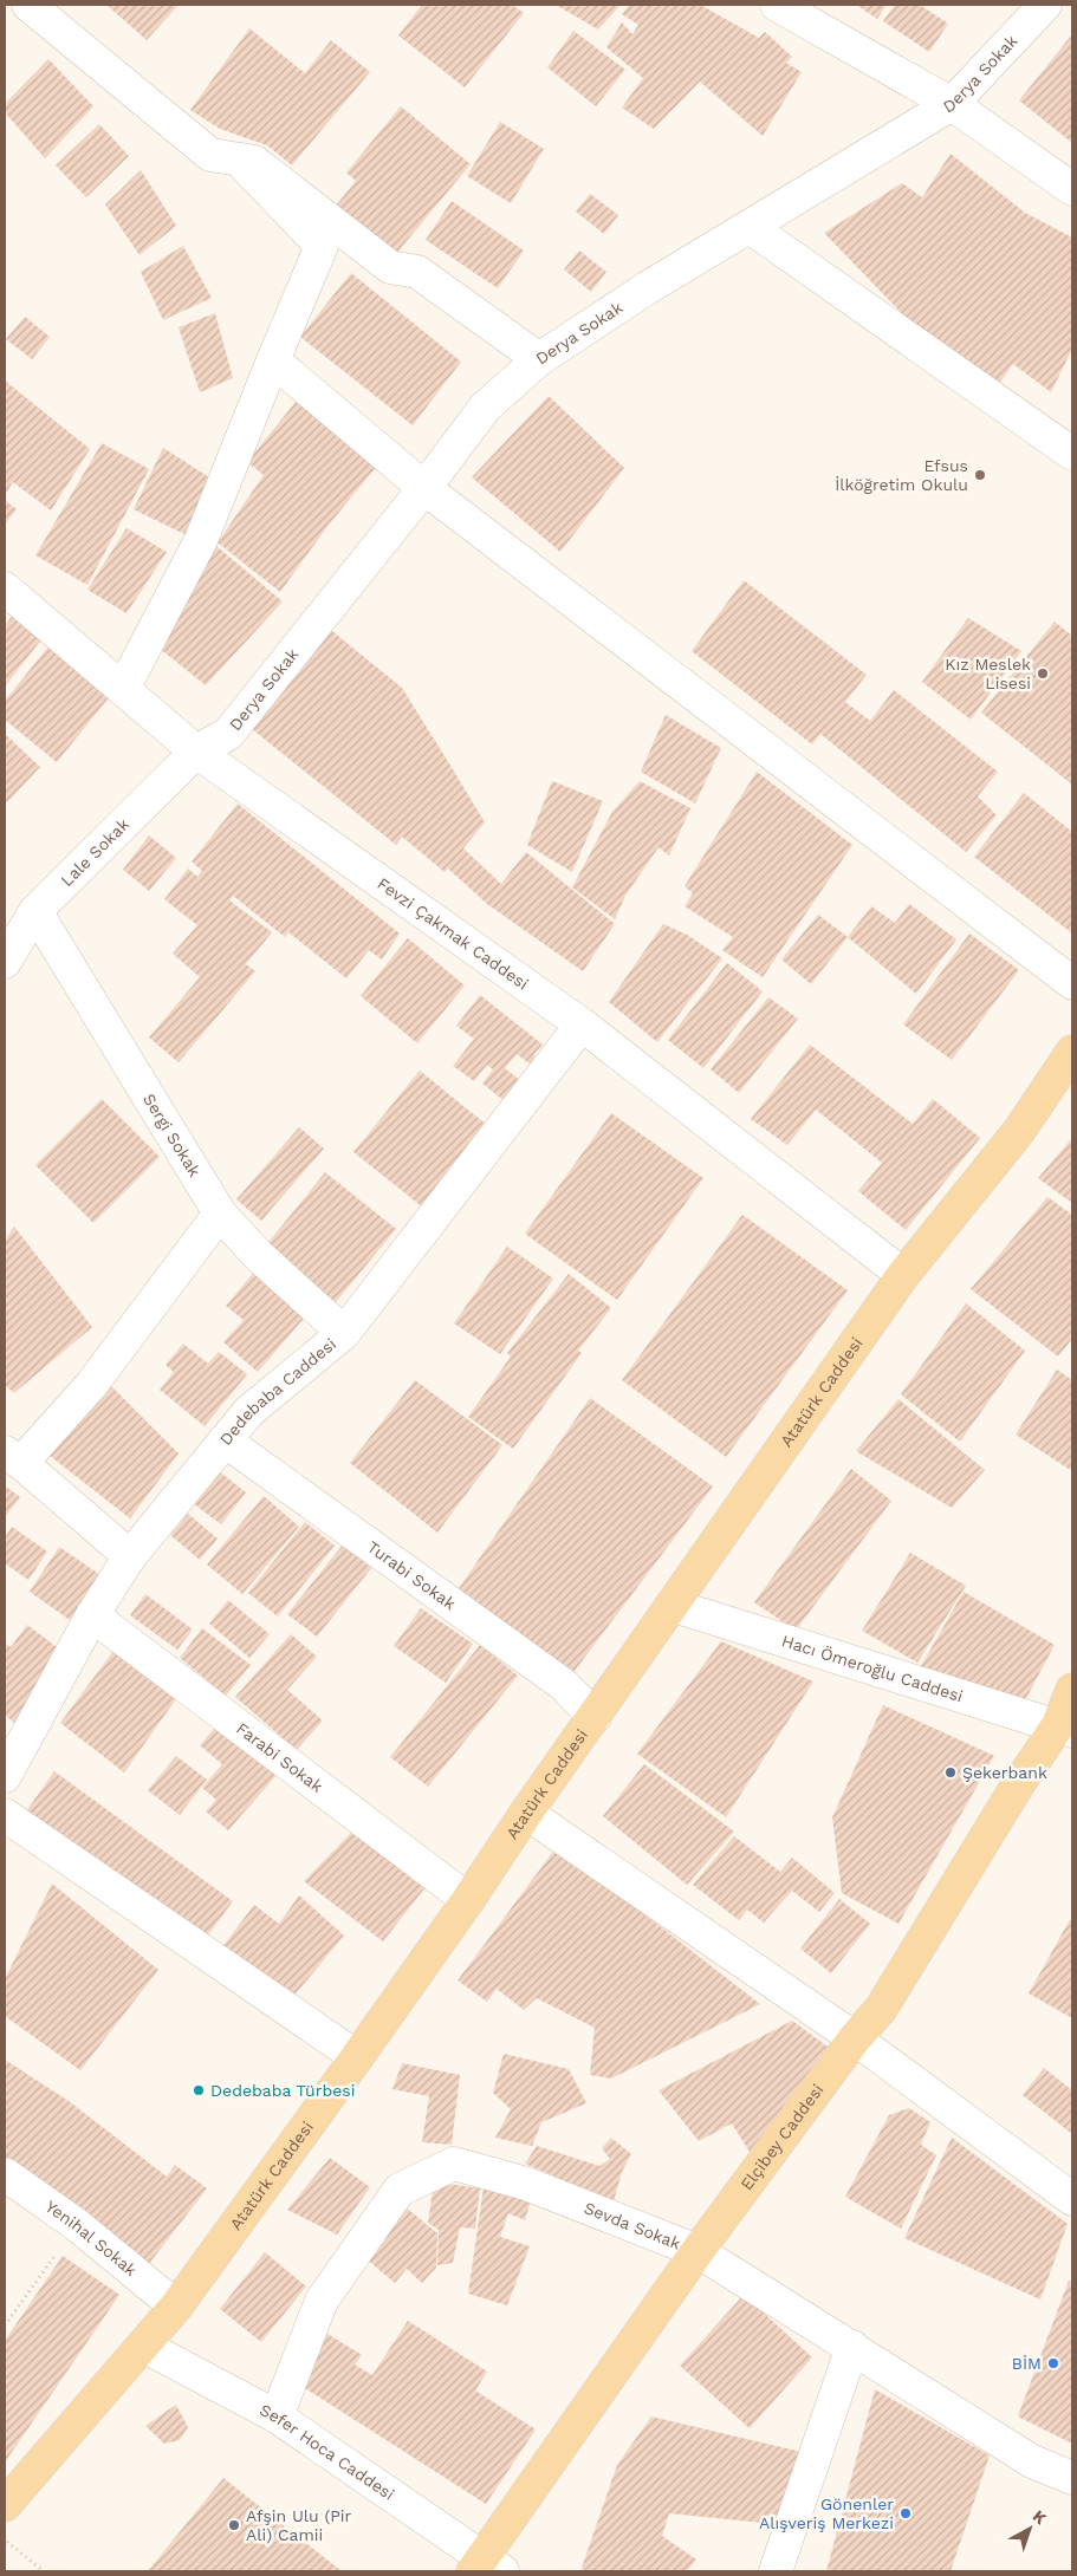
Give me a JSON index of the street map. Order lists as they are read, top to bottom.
{
  "streets": {
    "main road": ["Atatürk Caddesi", "Elçibey Caddesi"],
    "street": [
      "Derya Sokak",
      "Lale Sokak",
      "Fevzi Çakmak Caddesi",
      "Sergi Sokak",
      "Dedebaba Caddesi",
      "Turabi Sokak",
      "Hacı Ömeroğlu Caddesi",
      "Farabi Sokak",
      "Sevda Sokak",
      "Yenihal Sokak",
      "Sefer Hoca Caddesi"
    ]
  },
  "crossings": [
    ["Derya Sokak", "Lale Sokak"],
    ["Derya Sokak", "Fevzi Çakmak Caddesi"],
    ["Lale Sokak", "Fevzi Çakmak Caddesi"],
    ["Lale Sokak", "Sergi Sokak"],
    ["Fevzi Çakmak Caddesi", "Dedebaba Caddesi"],
    ["Fevzi Çakmak Caddesi", "Atatürk Caddesi"],
    ["Sergi Sokak", "Dedebaba Caddesi"],
    ["Dedebaba Caddesi", "Turabi Sokak"],
    ["Dedebaba Caddesi", "Farabi Sokak"],
    ["Atatürk Caddesi", "Turabi Sokak"],
    ["Atatürk Caddesi", "Hacı Ömeroğlu Caddesi"],
    ["Atatürk Caddesi", "Farabi Sokak"],
    ["Atatürk Caddesi", "Yenihal Sokak"],
    ["Atatürk Caddesi", "Sefer Hoca Caddesi"],
    ["Hacı Ömeroğlu Caddesi", "Elçibey Caddesi"],
    ["Elçibey Caddesi", "Sevda Sokak"],
    ["Elçibey Caddesi", "Sefer Hoca Caddesi"],
    ["Sevda Sokak", "Sefer Hoca Caddesi"]
  ],
  "places": [
    "Efsus İlköğretim Okulu",
    "Kız Meslek Lisesi",
    "Şekerbank",
    "Dedebaba Türbesi",
    "BİM",
    "Gönenler Alışveriş Merkezi",
    "Afşin Ulu (Pir Ali) Camii"
  ],
  "north": "top right"
}
